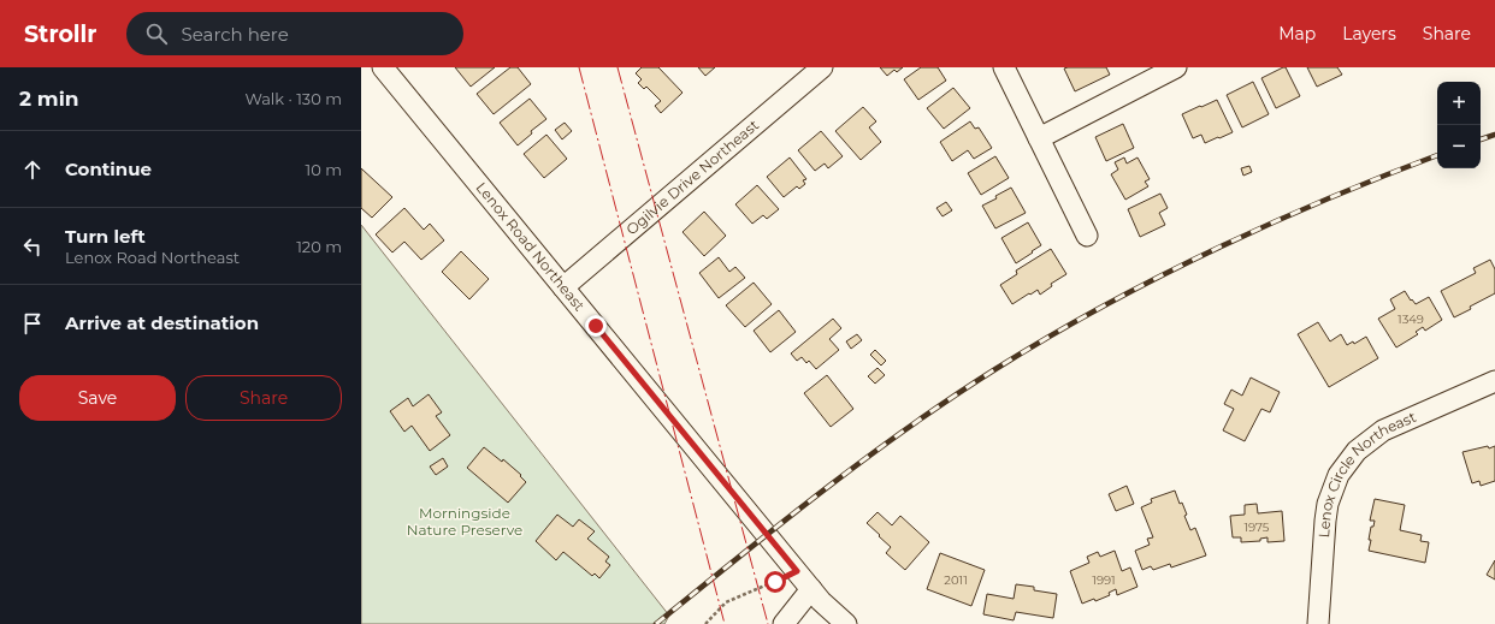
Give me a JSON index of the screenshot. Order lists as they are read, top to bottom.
{
  "streets": {
    "street": ["Ogilvie Drive Northeast", "Lenox Road Northeast", "Lenox Circle Northeast"]
  },
  "crossings": [
    ["Ogilvie Drive Northeast", "Lenox Road Northeast"]
  ],
  "parks": ["Morningside Nature Preserve"],
  "house_numbers": [
    "1349",
    "1975",
    "2011",
    "1991"
  ],
  "page": {
    "header": "Strollr",
    "search": "Search here",
    "nav": ["Map", "Layers", "Share"],
    "heading": ["2 min", "Walk · 130 m"],
    "map_buttons": ["+", "−"],
    "list": [
      ["Continue", "10 m"],
      ["Turn left", "Lenox Road Northeast", "120 m"],
      "Arrive at destination"
    ],
    "buttons": ["Save", "Share"]
  }
}
